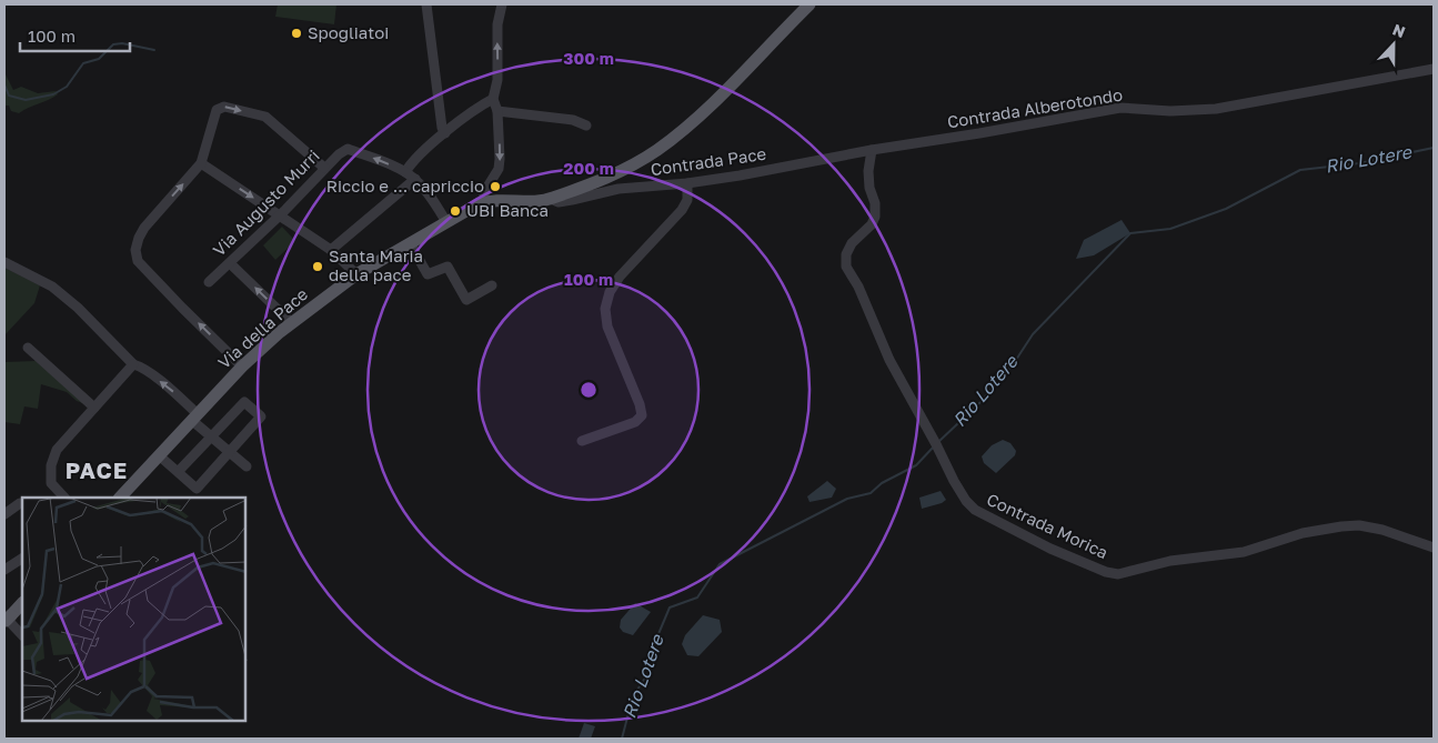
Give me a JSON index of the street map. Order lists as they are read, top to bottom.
{
  "streets": {
    "main road": ["Via della Pace"],
    "street": [
      "Contrada Alberotondo",
      "Contrada Pace",
      "Via Augusto Murri",
      "Contrada Morica"
    ]
  },
  "crossings": [
    ["Contrada Alberotondo", "Contrada Pace"],
    ["Contrada Alberotondo", "Contrada Morica"],
    ["Contrada Pace", "Via della Pace"],
    ["Contrada Pace", "Contrada Morica"]
  ],
  "districts": ["PACE"],
  "water": ["Rio Lotere"],
  "places": [
    "Spogliatoi",
    "Riccio e ... capriccio",
    "UBI Banca",
    "Santa Maria della pace"
  ],
  "scale_bar": "100 m",
  "north": "top",
  "rings": ["300 m", "200 m", "100 m"]
}
